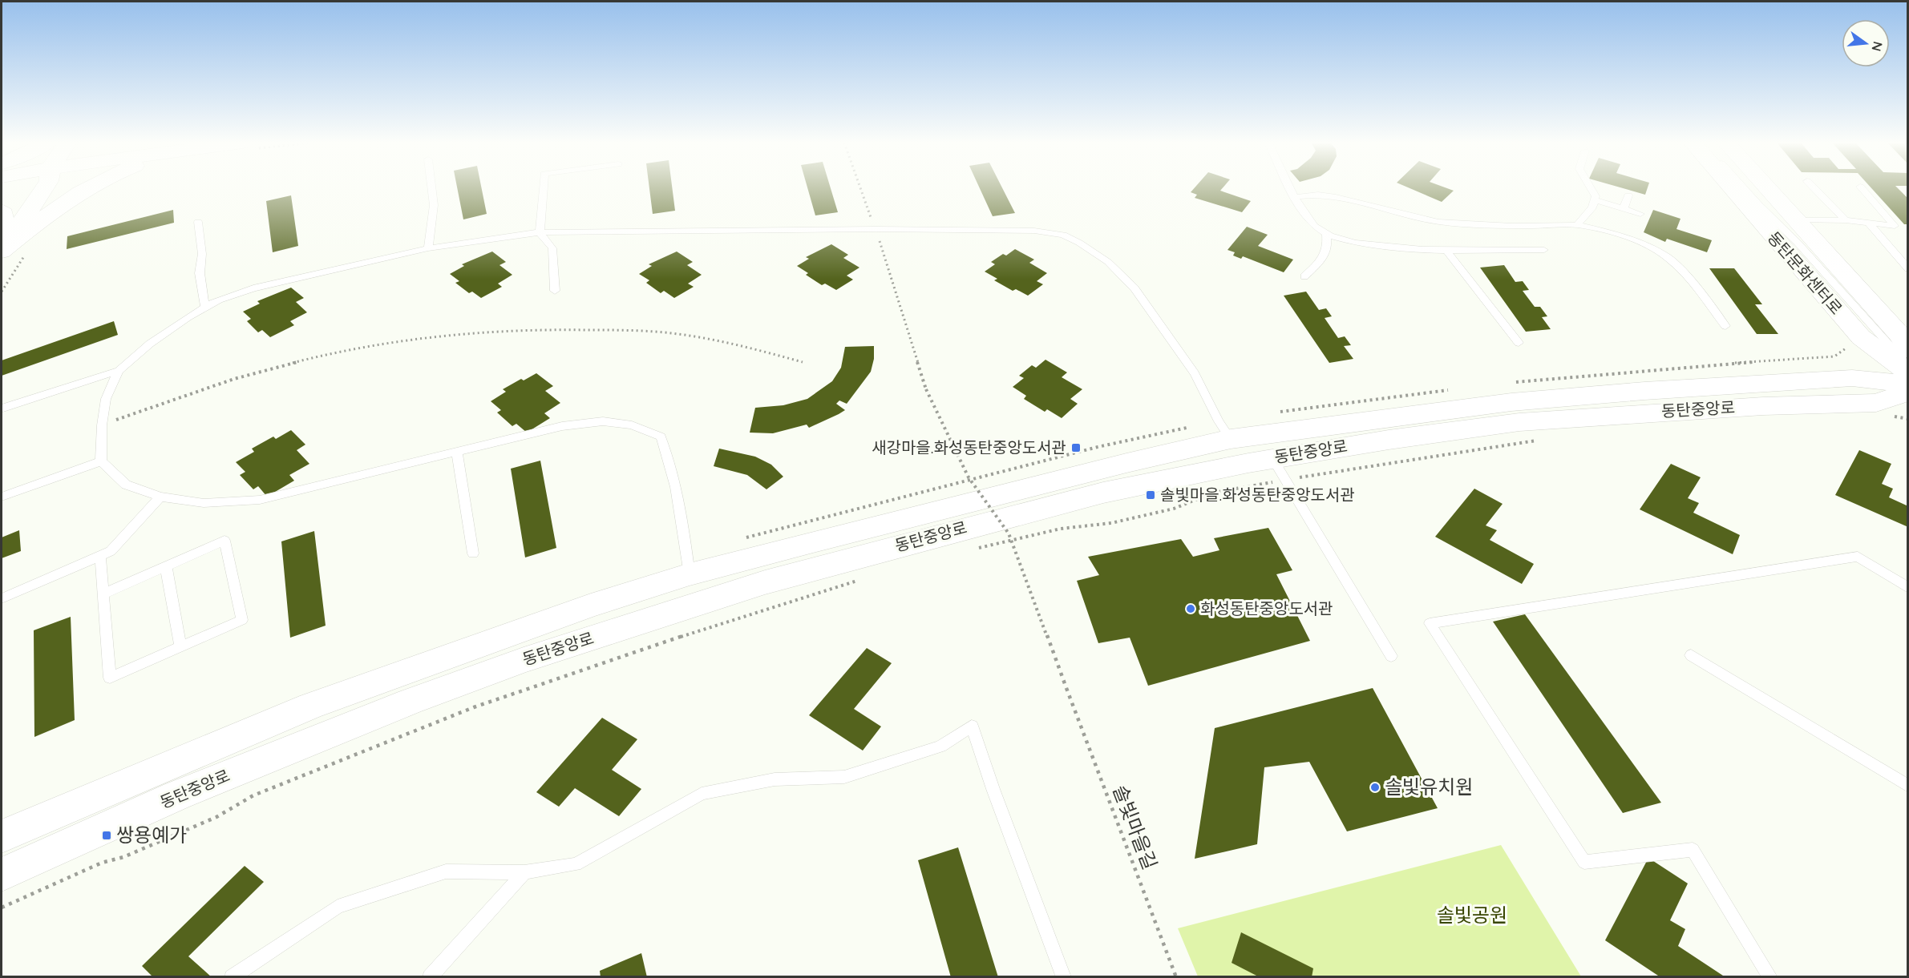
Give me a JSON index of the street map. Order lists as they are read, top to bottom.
{
  "streets": {
    "street": ["동탄문화센터로", "동탄중앙로"],
    "path": ["솔빛마을길"]
  },
  "parks": ["솔빛공원"],
  "places": {
    "transit": ["새강마을.화성동탄중앙도서관", "솔빛마을.화성동탄중앙도서관", "쌍용예가"],
    "other": ["화성동탄중앙도서관", "솔빛유치원"]
  },
  "north": "right"
}
